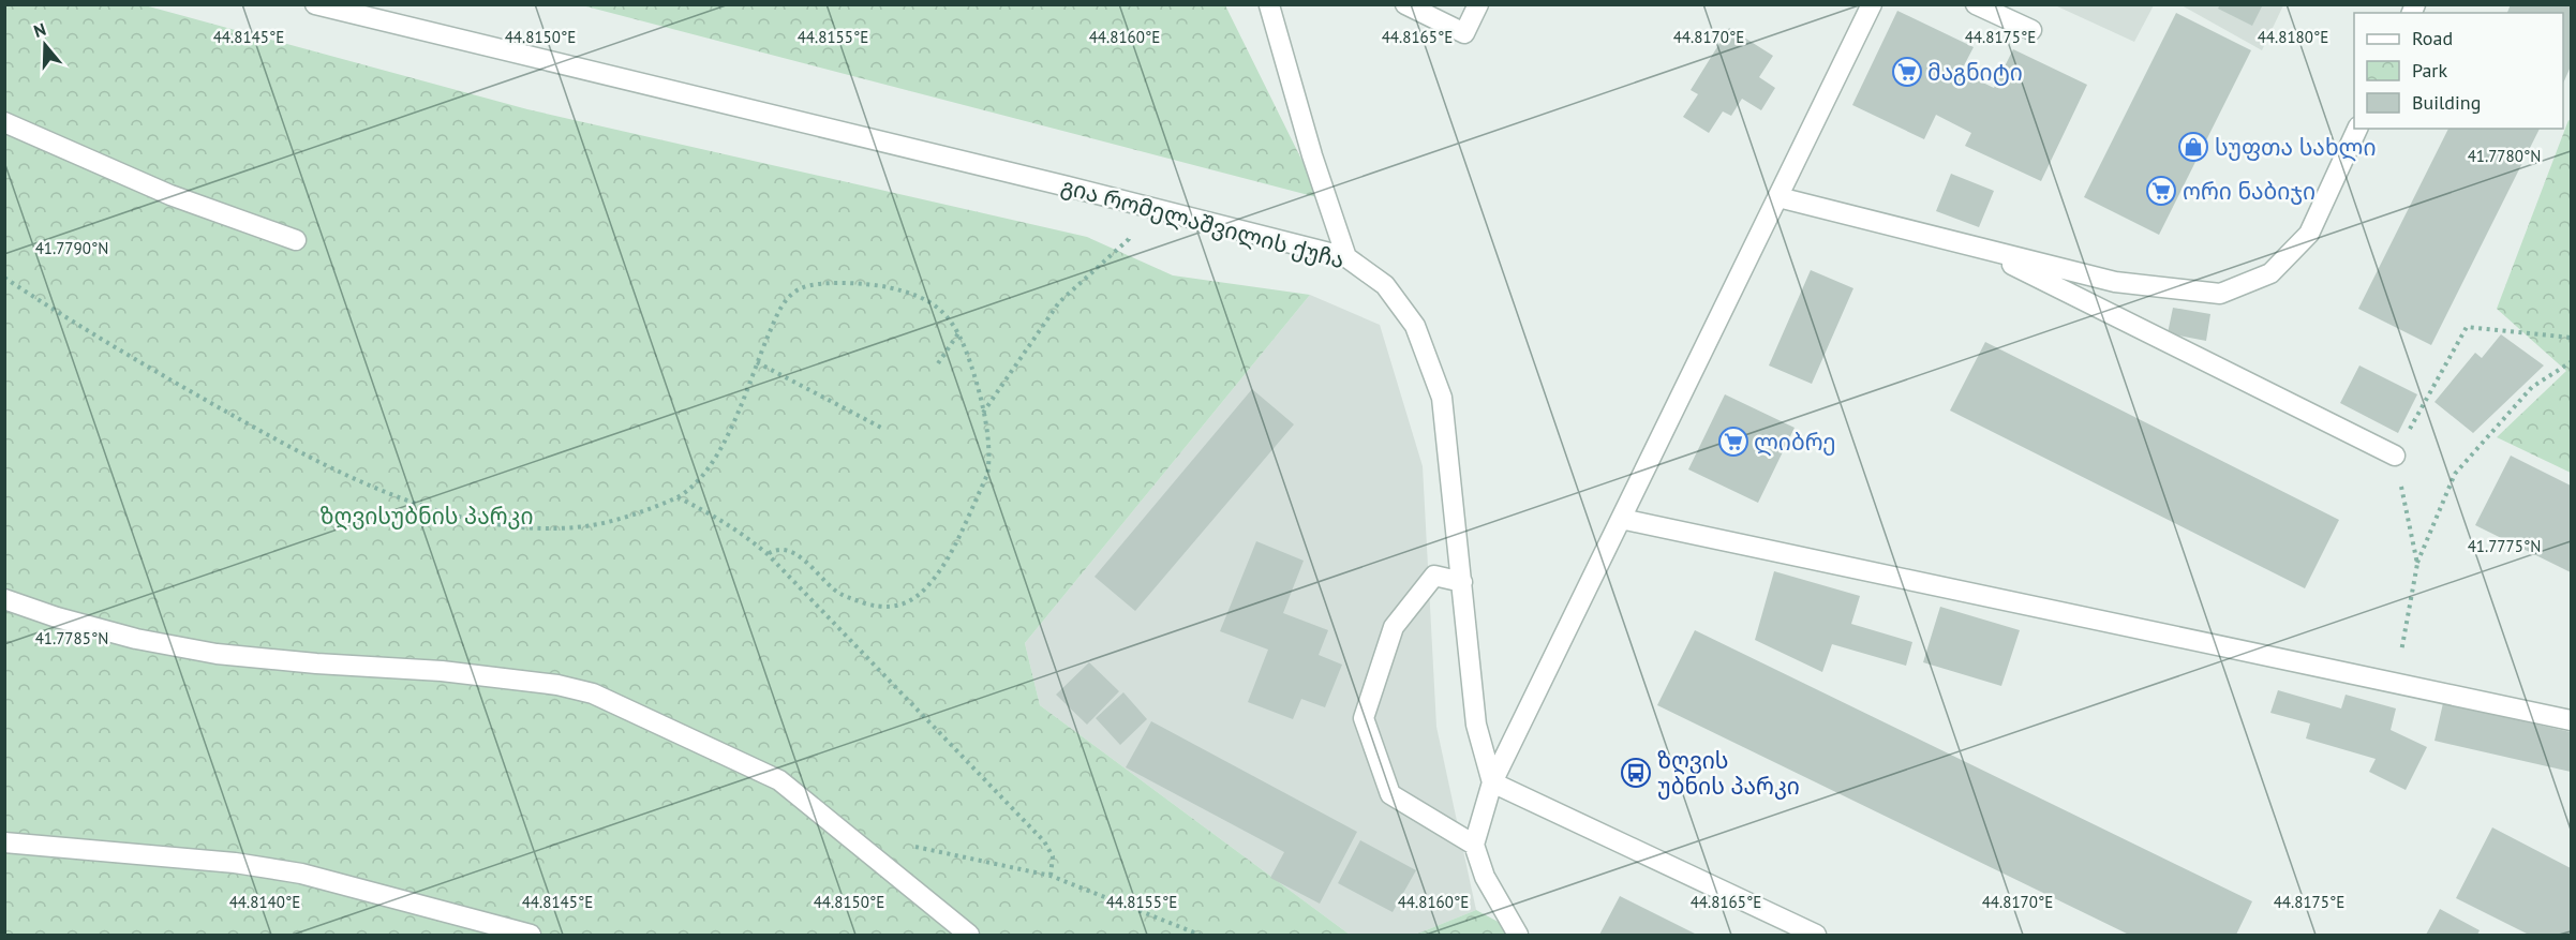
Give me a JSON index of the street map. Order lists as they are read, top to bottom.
{
  "streets": {
    "street": ["გია რომელაშვილის ქუჩა"]
  },
  "parks": ["ზღვისუბნის პარკი"],
  "places": {
    "supermarket": ["მაგნიტი", "ორი ნაბიჯი", "ლიბრე"],
    "shop": ["სუფთა სახლი"],
    "bus stop": ["ზღვის უბნის პარკი"]
  },
  "legend": ["Road", "Park", "Building"],
  "north": "top",
  "coordinates": [
    "44.8180°E",
    "44.8145°E",
    "44.8150°E",
    "44.8155°E",
    "44.8160°E",
    "44.8165°E",
    "44.8170°E",
    "44.8175°E",
    "41.7780°N",
    "41.7790°N",
    "41.7775°N",
    "41.7785°N",
    "44.8140°E"
  ]
}
